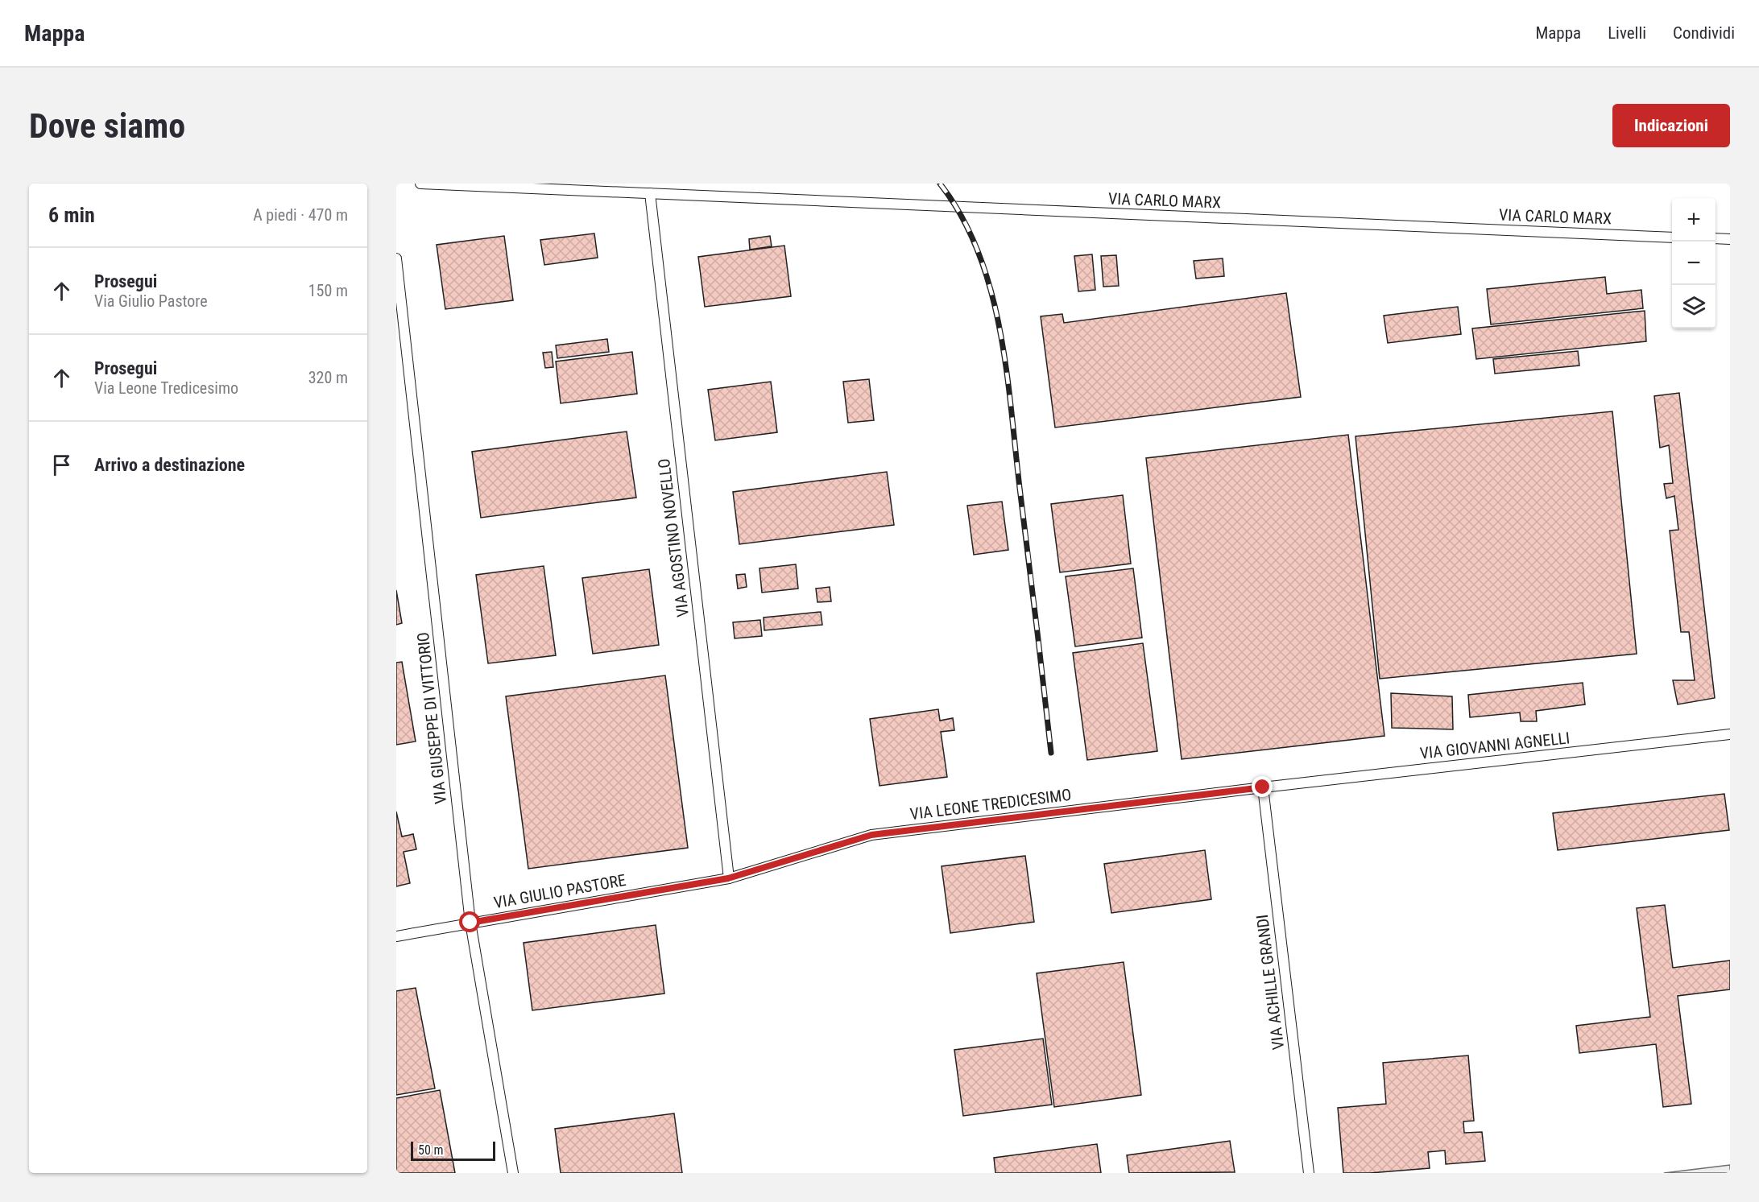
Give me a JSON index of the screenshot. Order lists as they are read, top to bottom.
{
  "streets": {
    "street": [
      "VIA CARLO MARX",
      "VIA AGOSTINO NOVELLO",
      "VIA GIUSEPPE DI VITTORIO",
      "VIA GIOVANNI AGNELLI",
      "VIA LEONE TREDICESIMO",
      "VIA GIULIO PASTORE",
      "VIA ACHILLE GRANDI"
    ]
  },
  "crossings": [
    ["VIA CARLO MARX", "VIA AGOSTINO NOVELLO"],
    ["VIA AGOSTINO NOVELLO", "VIA LEONE TREDICESIMO"],
    ["VIA AGOSTINO NOVELLO", "VIA GIULIO PASTORE"],
    ["VIA GIUSEPPE DI VITTORIO", "VIA GIULIO PASTORE"],
    ["VIA GIOVANNI AGNELLI", "VIA LEONE TREDICESIMO"],
    ["VIA GIOVANNI AGNELLI", "VIA ACHILLE GRANDI"],
    ["VIA LEONE TREDICESIMO", "VIA GIULIO PASTORE"],
    ["VIA LEONE TREDICESIMO", "VIA ACHILLE GRANDI"]
  ],
  "scale_bar": "50 m",
  "page": {
    "header": "Mappa",
    "nav": ["Mappa", "Livelli", "Condividi"],
    "buttons": "Indicazioni",
    "title": "Dove siamo",
    "heading": ["6 min", "A piedi · 470 m"],
    "map_buttons": ["+", "−"],
    "list": [
      ["Prosegui", "Via Giulio Pastore", "150 m"],
      ["Prosegui", "Via Leone Tredicesimo", "320 m"],
      "Arrivo a destinazione"
    ],
    "scale": "50 m"
  }
}
